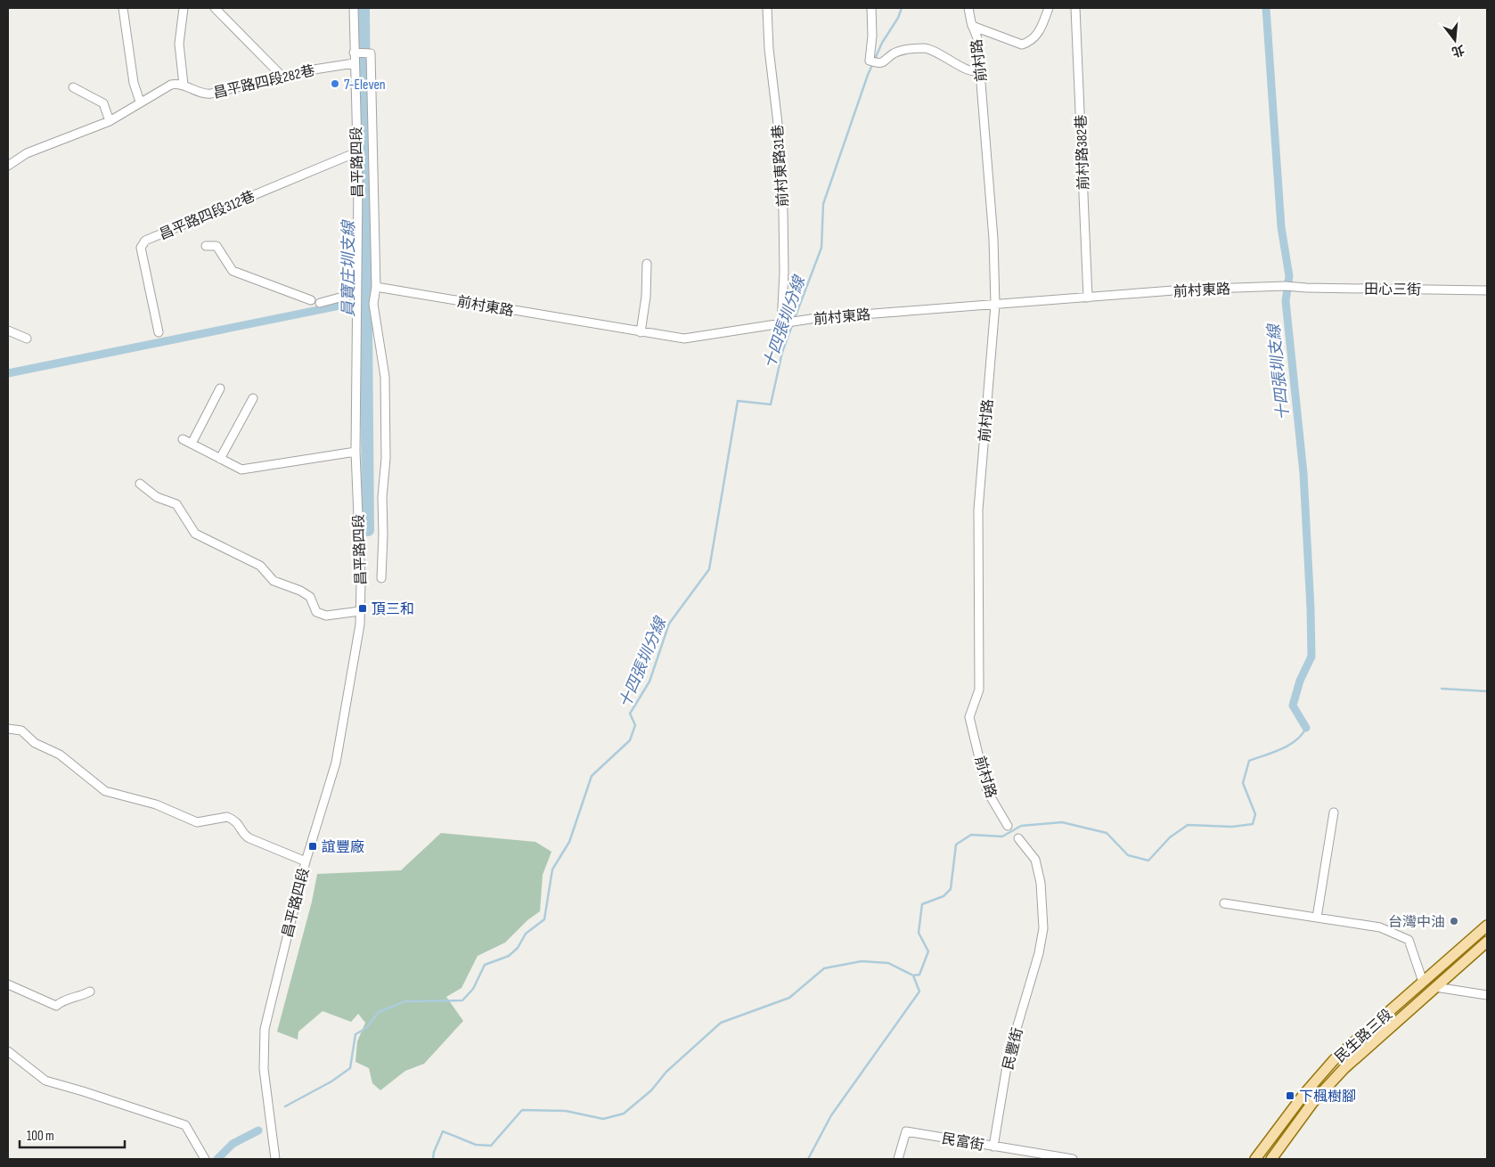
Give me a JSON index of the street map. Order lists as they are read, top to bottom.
{
  "streets": {
    "main road": ["民生路三段"],
    "street": [
      "前村路",
      "昌平路四段282巷",
      "前村路382巷",
      "昌平路四段",
      "前村東路31巷",
      "昌平路四段312巷",
      "田心三街",
      "前村東路",
      "民豐街",
      "民富街"
    ]
  },
  "crossings": [
    ["前村路", "前村東路"],
    ["昌平路四段282巷", "昌平路四段"],
    ["前村路382巷", "前村東路"],
    ["昌平路四段", "昌平路四段312巷"],
    ["前村東路31巷", "前村東路"],
    ["田心三街", "前村東路"],
    ["民豐街", "民富街"]
  ],
  "water": ["員寶庄圳支線", "十四張圳分線", "十四張圳支線"],
  "places": {
    "other": ["7-Eleven", "台灣中油"],
    "transit": ["頂三和", "誼豐廠", "下楓樹腳"]
  },
  "scale_bar": "100 m",
  "north": "bottom"
}
